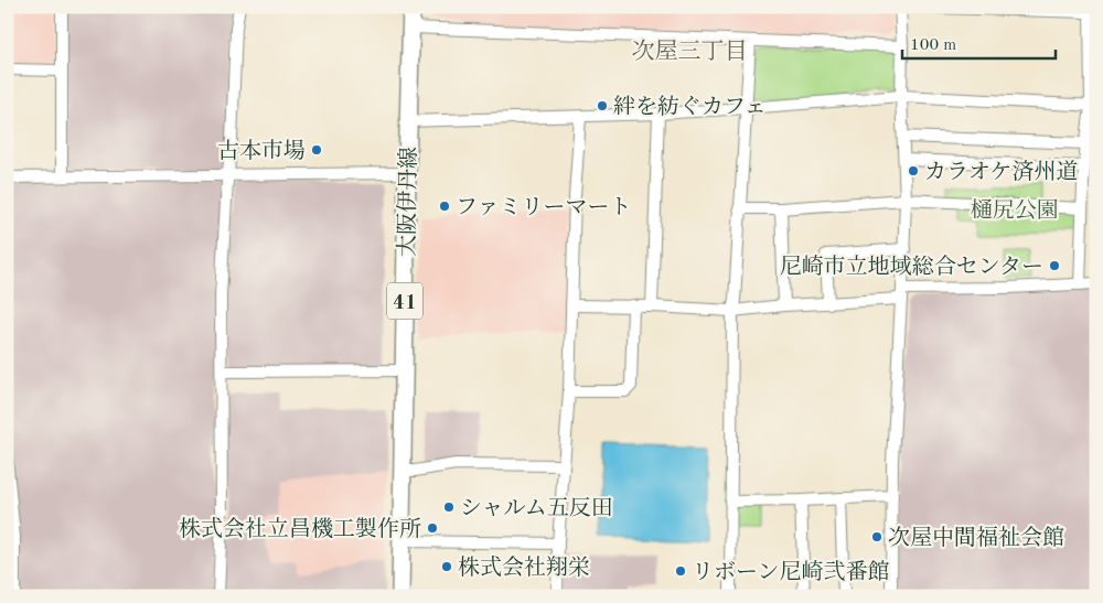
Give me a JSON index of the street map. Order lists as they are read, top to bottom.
{
  "streets": {
    "main road": ["大阪伊丹線", "41"]
  },
  "districts": ["次屋三丁目"],
  "parks": ["樋尻公園"],
  "places": [
    "絆を紡ぐカフェ",
    "古本市場",
    "カラオケ済州道",
    "ファミリーマート",
    "尼崎市立地域総合センター",
    "シャルム五反田",
    "株式会社立昌機工製作所",
    "次屋中間福祉会館",
    "株式会社翔栄",
    "リボーン尼崎弐番館"
  ],
  "scale_bar": "100 m"
}
